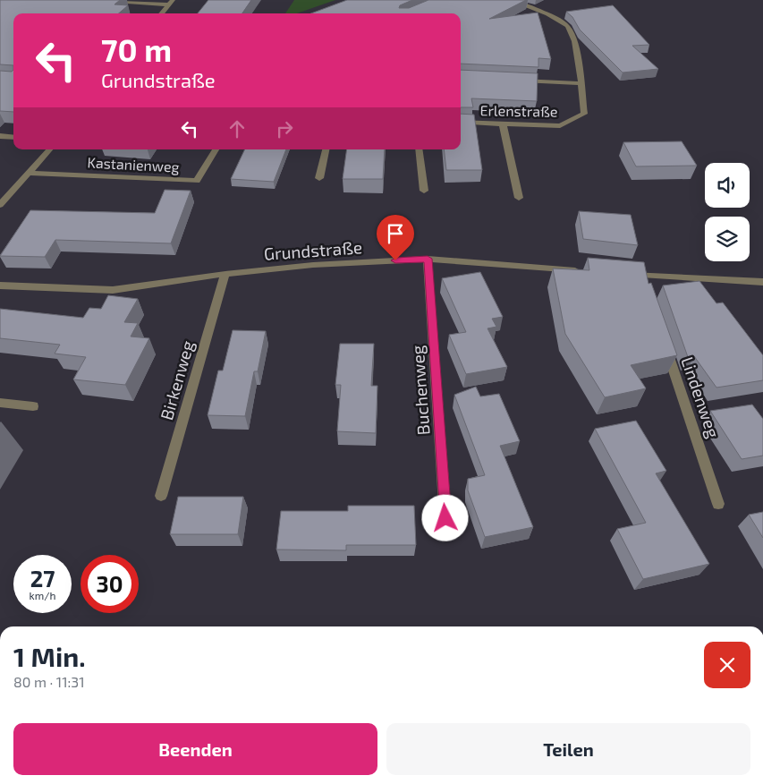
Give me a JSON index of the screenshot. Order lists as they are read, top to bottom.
{
  "streets": {
    "street": [
      "Erlenstraße",
      "Kastanienweg",
      "Grundstraße",
      "Birkenweg",
      "Buchenweg",
      "Lindenweg"
    ]
  },
  "crossings": [
    ["Grundstraße", "Birkenweg"],
    ["Grundstraße", "Buchenweg"]
  ],
  "page": {
    "turn": ["70 m", "Grundstraße"],
    "speed": "27 km/h",
    "limit": "30",
    "heading": ["1 Min.", "80 m · 11:31"],
    "buttons": ["Beenden", "Teilen"]
  }
}
